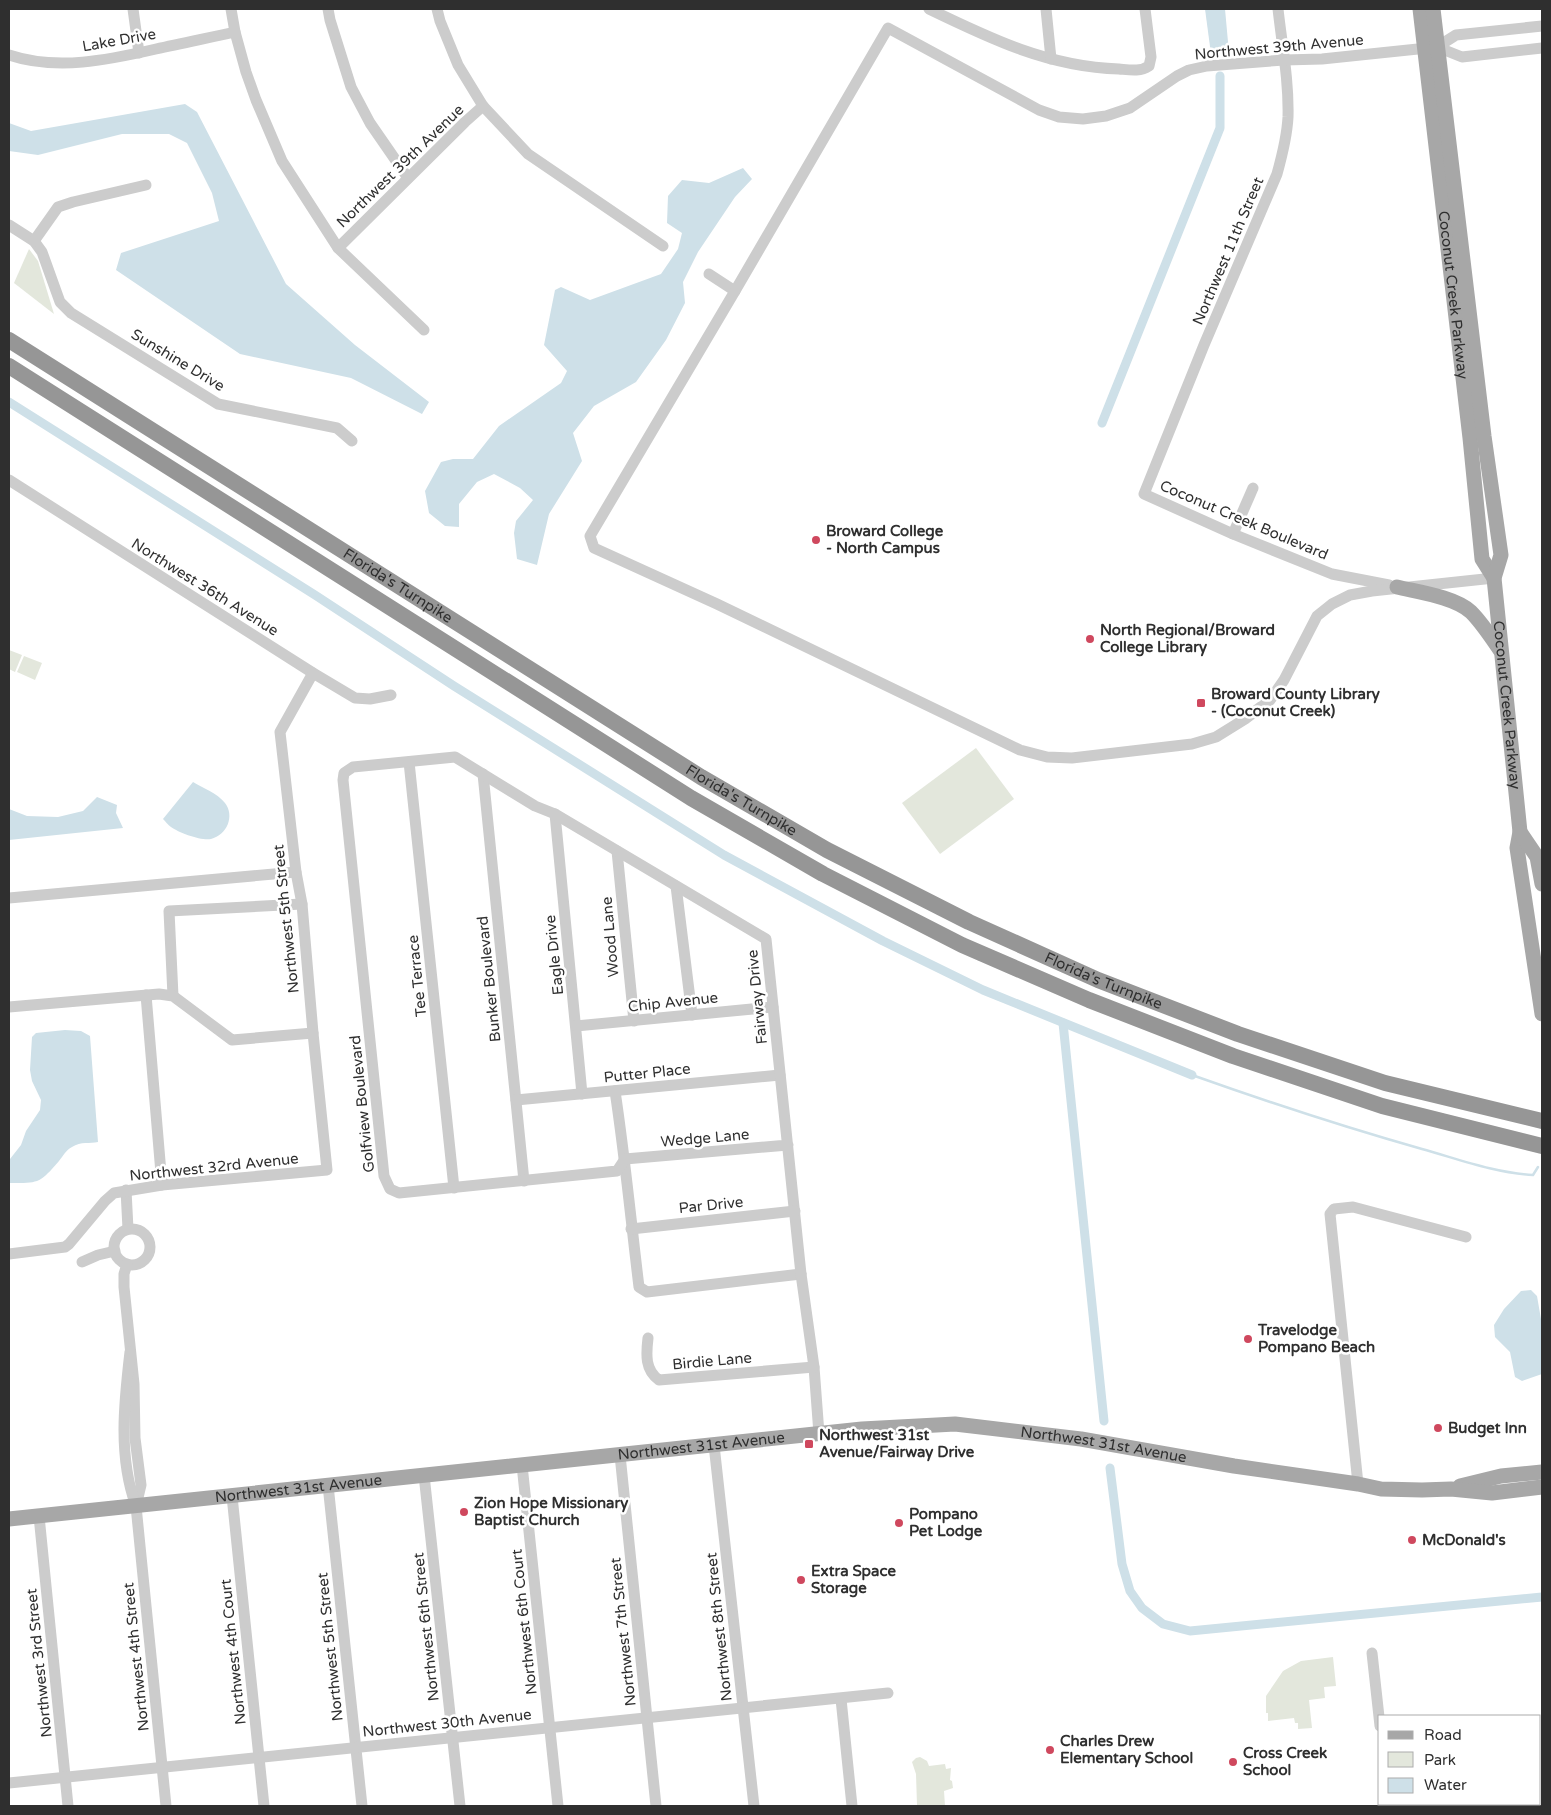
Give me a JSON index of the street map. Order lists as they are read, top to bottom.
{
  "streets": {
    "highway": ["Florida's Turnpike"],
    "main road": ["Coconut Creek Parkway", "Northwest 31st Avenue"],
    "street": [
      "Lake Drive",
      "Northwest 39th Avenue",
      "Northwest 11th Street",
      "Sunshine Drive",
      "Coconut Creek Boulevard",
      "Northwest 36th Avenue",
      "Northwest 5th Street",
      "Wood Lane",
      "Eagle Drive",
      "Tee Terrace",
      "Bunker Boulevard",
      "Fairway Drive",
      "Chip Avenue",
      "Putter Place",
      "Golfview Boulevard",
      "Wedge Lane",
      "Northwest 32rd Avenue",
      "Par Drive",
      "Birdie Lane",
      "Northwest 6th Court",
      "Northwest 6th Street",
      "Northwest 8th Street",
      "Northwest 7th Street",
      "Northwest 4th Court",
      "Northwest 4th Street",
      "Northwest 3rd Street",
      "Northwest 30th Avenue"
    ]
  },
  "crossings": [
    ["Northwest 39th Avenue", "Northwest 11th Street"],
    ["Northwest 39th Avenue", "Coconut Creek Parkway"],
    ["Northwest 11th Street", "Coconut Creek Boulevard"],
    ["Coconut Creek Parkway", "Coconut Creek Boulevard"],
    ["Northwest 36th Avenue", "Northwest 5th Street"],
    ["Northwest 5th Street", "Northwest 32rd Avenue"],
    ["Northwest 5th Street", "Northwest 31st Avenue"],
    ["Northwest 5th Street", "Northwest 30th Avenue"],
    ["Wood Lane", "Fairway Drive"],
    ["Wood Lane", "Chip Avenue"],
    ["Eagle Drive", "Fairway Drive"],
    ["Eagle Drive", "Chip Avenue"],
    ["Eagle Drive", "Putter Place"],
    ["Tee Terrace", "Fairway Drive"],
    ["Tee Terrace", "Golfview Boulevard"],
    ["Bunker Boulevard", "Fairway Drive"],
    ["Bunker Boulevard", "Putter Place"],
    ["Bunker Boulevard", "Golfview Boulevard"],
    ["Fairway Drive", "Chip Avenue"],
    ["Fairway Drive", "Putter Place"],
    ["Fairway Drive", "Golfview Boulevard"],
    ["Fairway Drive", "Wedge Lane"],
    ["Fairway Drive", "Par Drive"],
    ["Fairway Drive", "Birdie Lane"],
    ["Fairway Drive", "Northwest 31st Avenue"],
    ["Golfview Boulevard", "Wedge Lane"],
    ["Northwest 31st Avenue", "Northwest 6th Court"],
    ["Northwest 31st Avenue", "Northwest 6th Street"],
    ["Northwest 31st Avenue", "Northwest 8th Street"],
    ["Northwest 31st Avenue", "Northwest 7th Street"],
    ["Northwest 31st Avenue", "Northwest 4th Court"],
    ["Northwest 31st Avenue", "Northwest 4th Street"],
    ["Northwest 31st Avenue", "Northwest 3rd Street"],
    ["Northwest 6th Court", "Northwest 30th Avenue"],
    ["Northwest 6th Street", "Northwest 30th Avenue"],
    ["Northwest 8th Street", "Northwest 30th Avenue"],
    ["Northwest 7th Street", "Northwest 30th Avenue"],
    ["Northwest 4th Court", "Northwest 30th Avenue"],
    ["Northwest 4th Street", "Northwest 30th Avenue"],
    ["Northwest 3rd Street", "Northwest 30th Avenue"]
  ],
  "places": {
    "other": [
      "Broward College - North Campus",
      "North Regional/Broward College Library",
      "Travelodge Pompano Beach",
      "Budget Inn",
      "Zion Hope Missionary Baptist Church",
      "Pompano Pet Lodge",
      "McDonald's",
      "Extra Space Storage",
      "Charles Drew Elementary School",
      "Cross Creek School"
    ],
    "transit": ["Broward County Library - (Coconut Creek)", "Northwest 31st Avenue/Fairway Drive"]
  },
  "legend": ["Road", "Park", "Water"]
}
